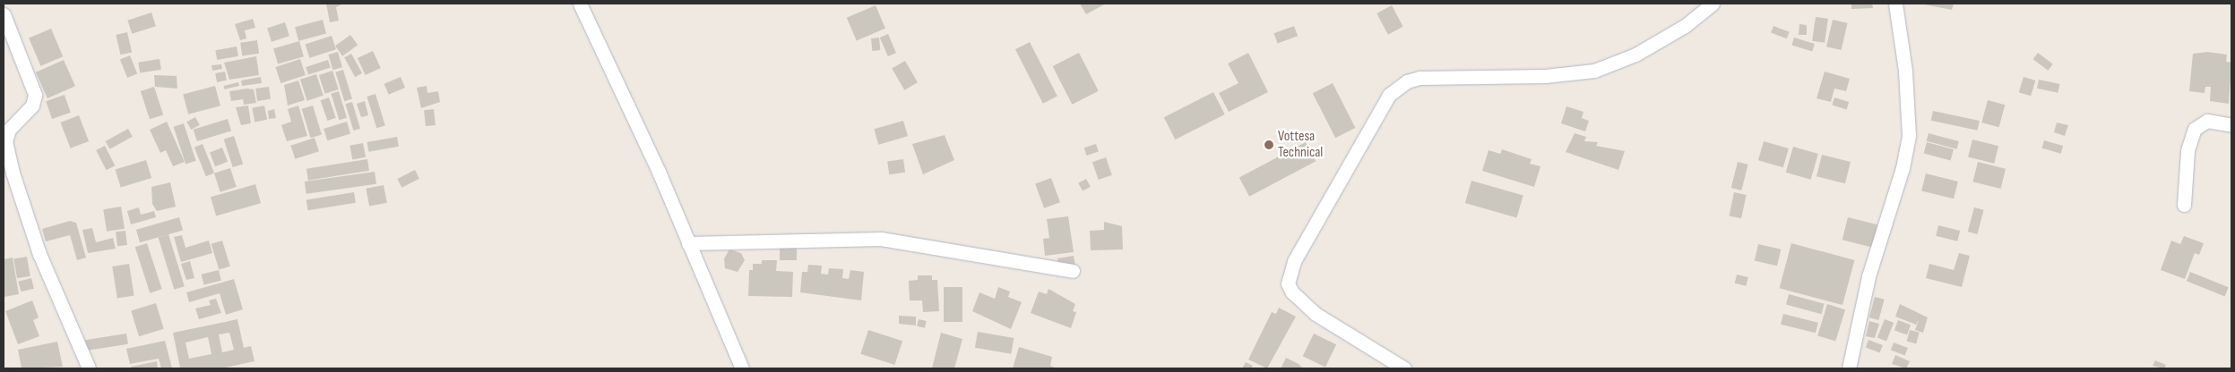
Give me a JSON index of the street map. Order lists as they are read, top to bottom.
{
  "places": ["Vottesa Technical"]
}
